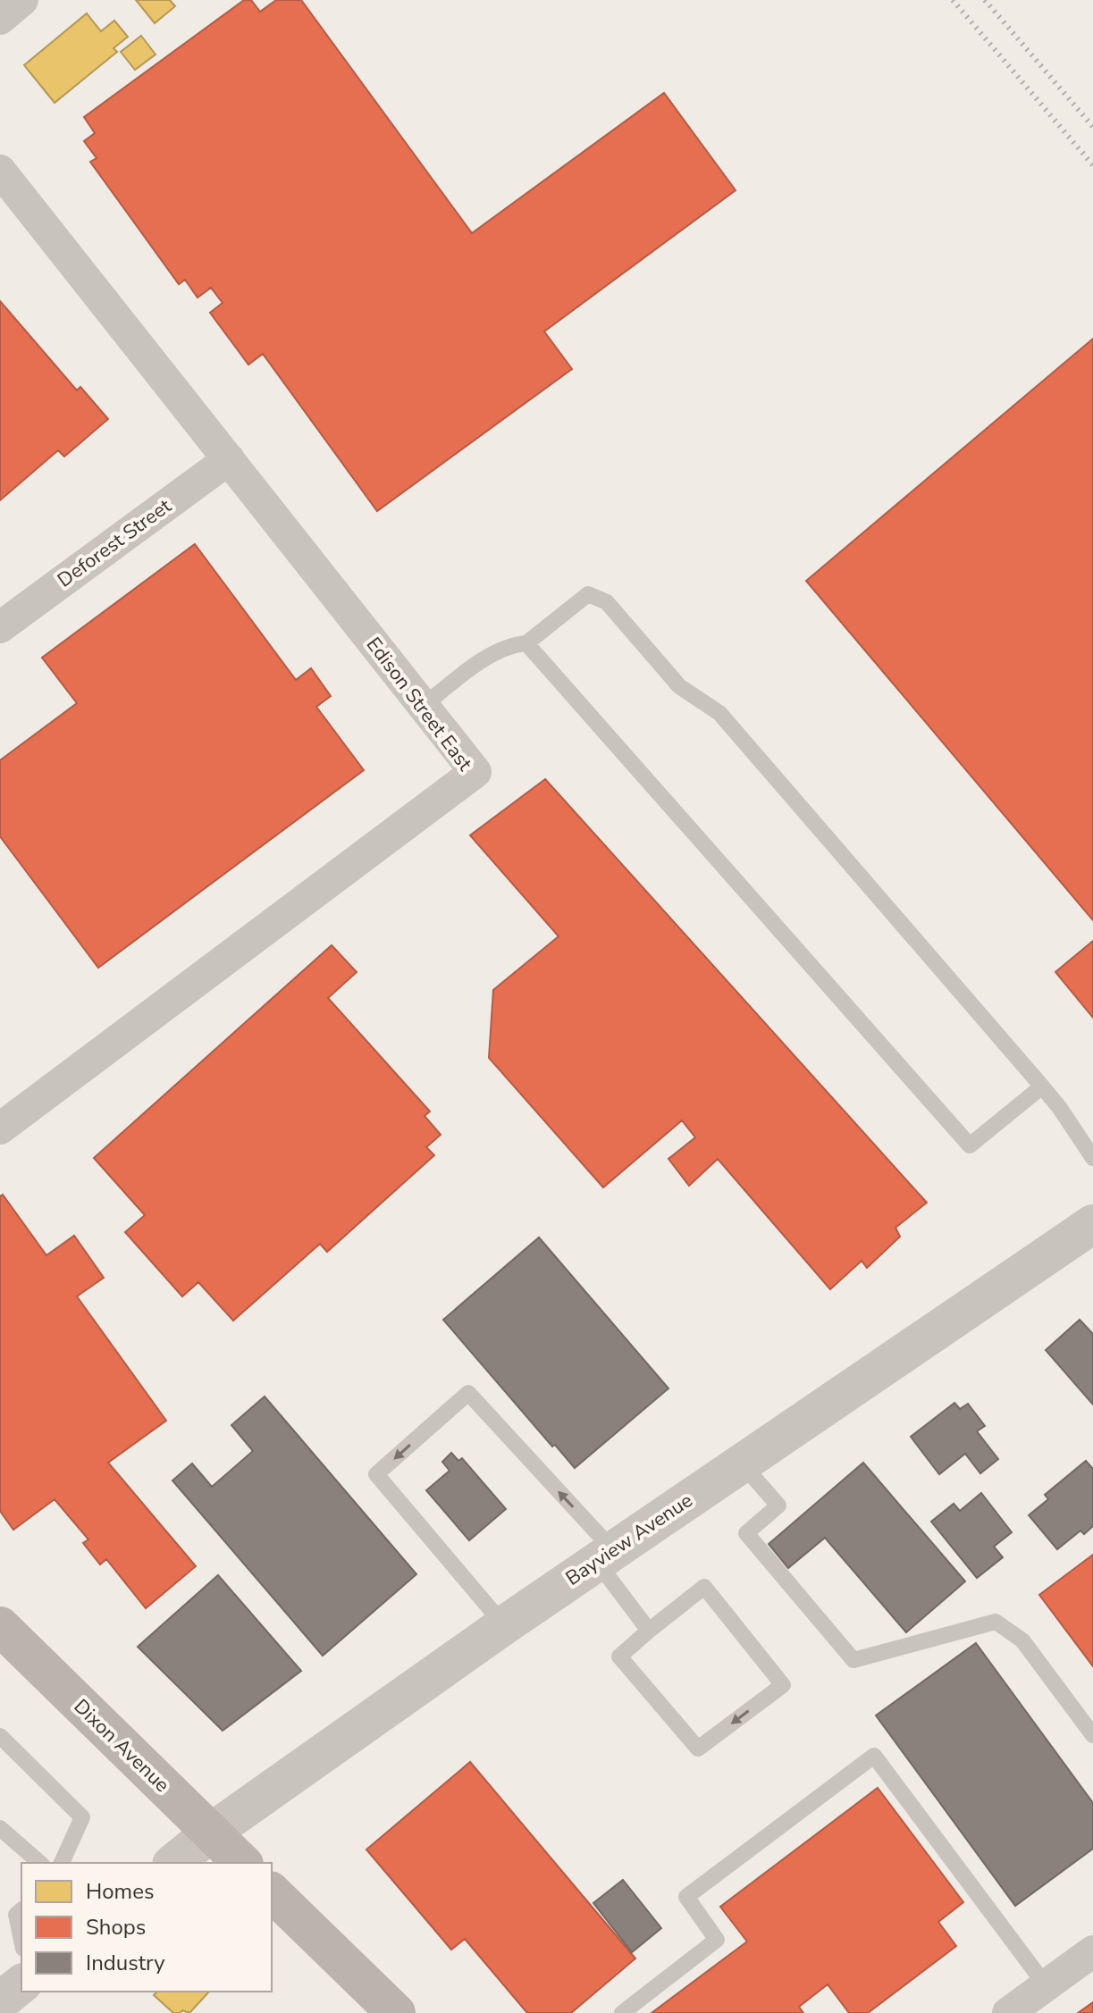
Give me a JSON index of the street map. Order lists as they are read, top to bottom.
{
  "streets": {
    "main road": ["Dixon Avenue"],
    "street": ["Deforest Street", "Edison Street East", "Bayview Avenue"]
  },
  "crossings": [
    ["Deforest Street", "Edison Street East"],
    ["Bayview Avenue", "Dixon Avenue"]
  ],
  "legend": ["Homes", "Shops", "Industry"]
}
